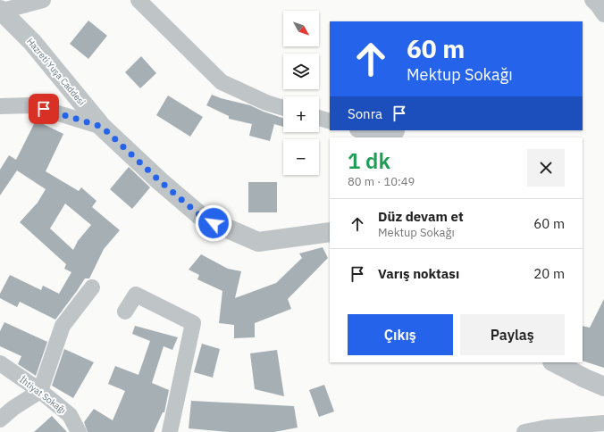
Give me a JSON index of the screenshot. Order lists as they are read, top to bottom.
{
  "streets": {
    "street": ["Hazreti Yuşa Caddesi", "İhtiyat Sokağı"]
  },
  "north": "bottom right",
  "page": {
    "map_buttons": ["+", "−"],
    "turn": ["60 m", "Mektup Sokağı"],
    "then": "Sonra",
    "heading": ["1 dk", "80 m · 10:49"],
    "list": [
      {
        "name": "Düz devam et",
        "note": "Mektup Sokağı",
        "value": "60 m"
      },
      {
        "name": "Varış noktası",
        "value": "20 m"
      }
    ],
    "buttons": ["Çıkış", "Paylaş"]
  }
}
